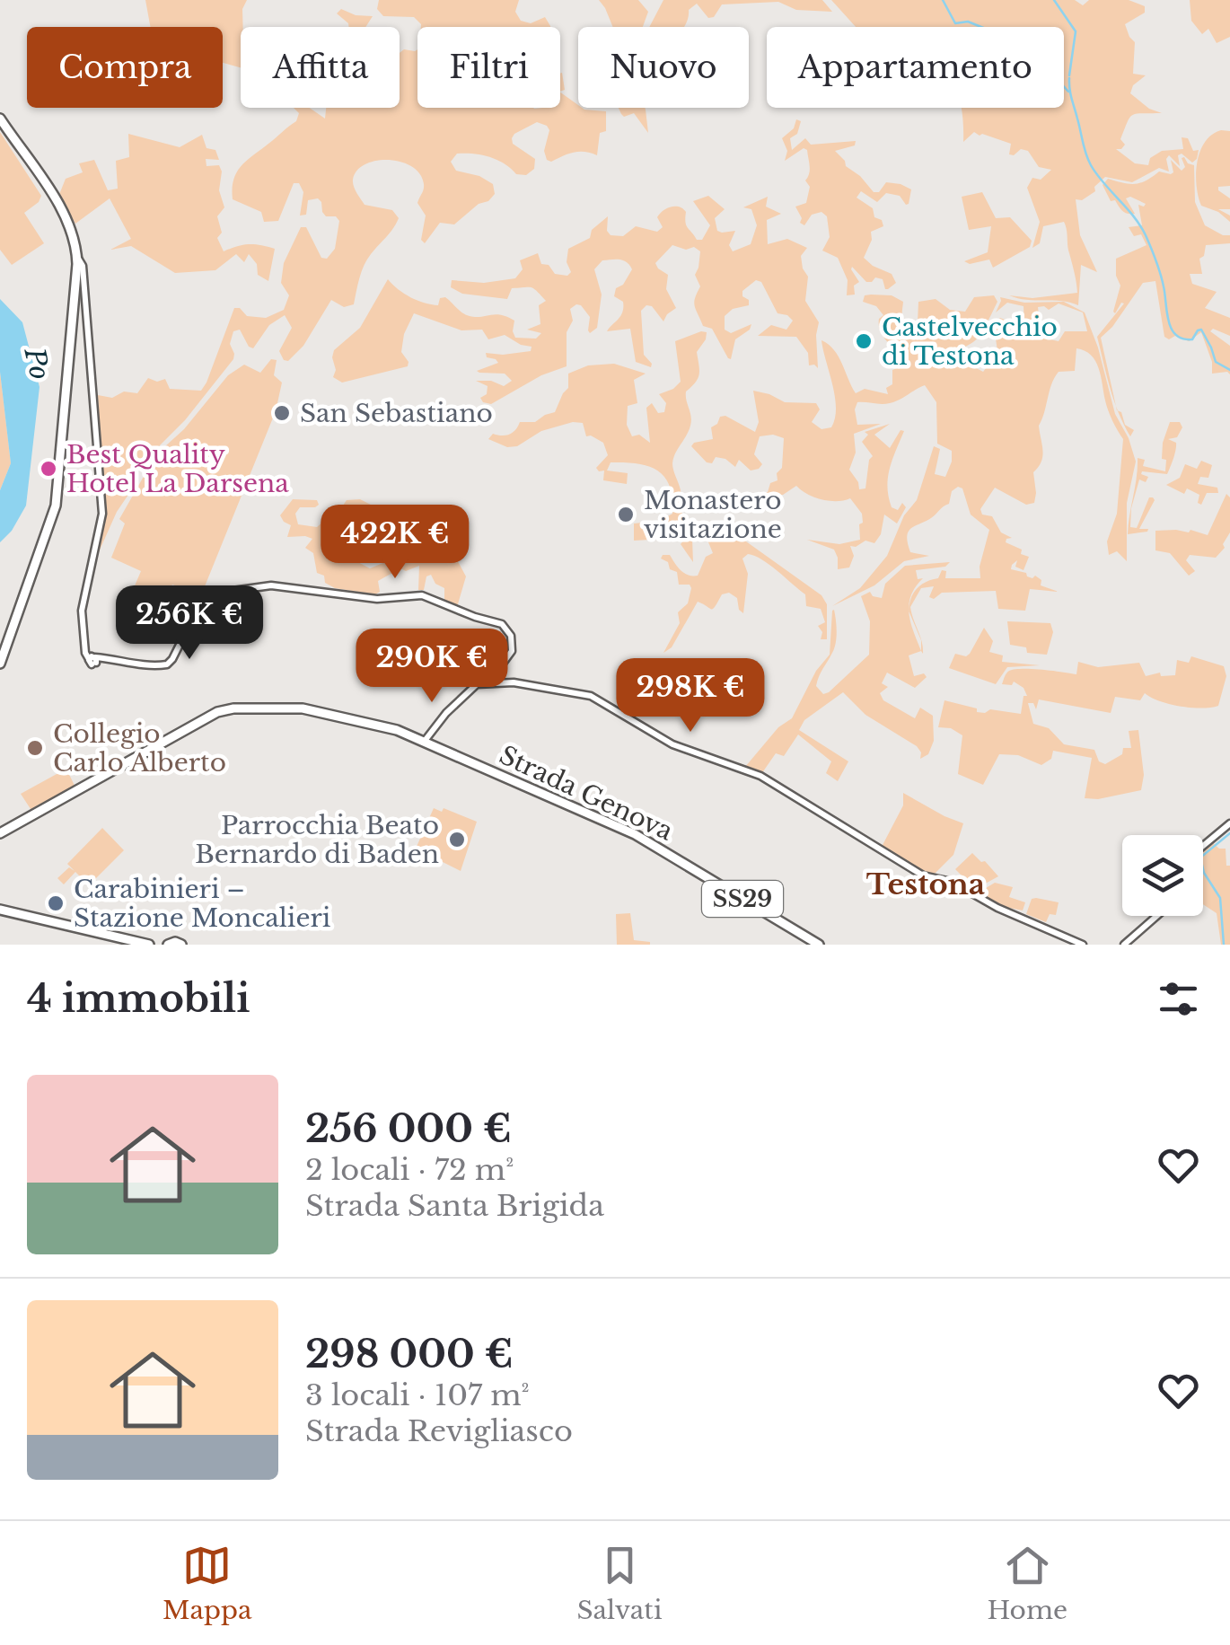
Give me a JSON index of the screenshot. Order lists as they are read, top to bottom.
{
  "streets": {
    "main road": ["Strada Genova", "SS29"]
  },
  "districts": ["Testona"],
  "water": ["Po"],
  "places": [
    "Castelvecchio di Testona",
    "San Sebastiano",
    "Best Quality Hotel La Darsena",
    "Monastero visitazione",
    "Collegio Carlo Alberto",
    "Parrocchia Beato Bernardo di Baden",
    "Carabinieri – Stazione Moncalieri"
  ],
  "page": {
    "chip": [
      "Compra",
      "Affitta",
      "Filtri",
      "Nuovo",
      "Appartamento"
    ],
    "price": [
      "422K €",
      "256K €",
      "290K €",
      "298K €"
    ],
    "heading": "4 immobili",
    "list": [
      {
        "name": "256 000 €",
        "note": "2 locali · 72 m² · Strada Santa Brigida"
      },
      {
        "name": "298 000 €",
        "note": "3 locali · 107 m² · Strada Revigliasco"
      }
    ],
    "tabs": ["Mappa", "Salvati", "Home"]
  }
}
